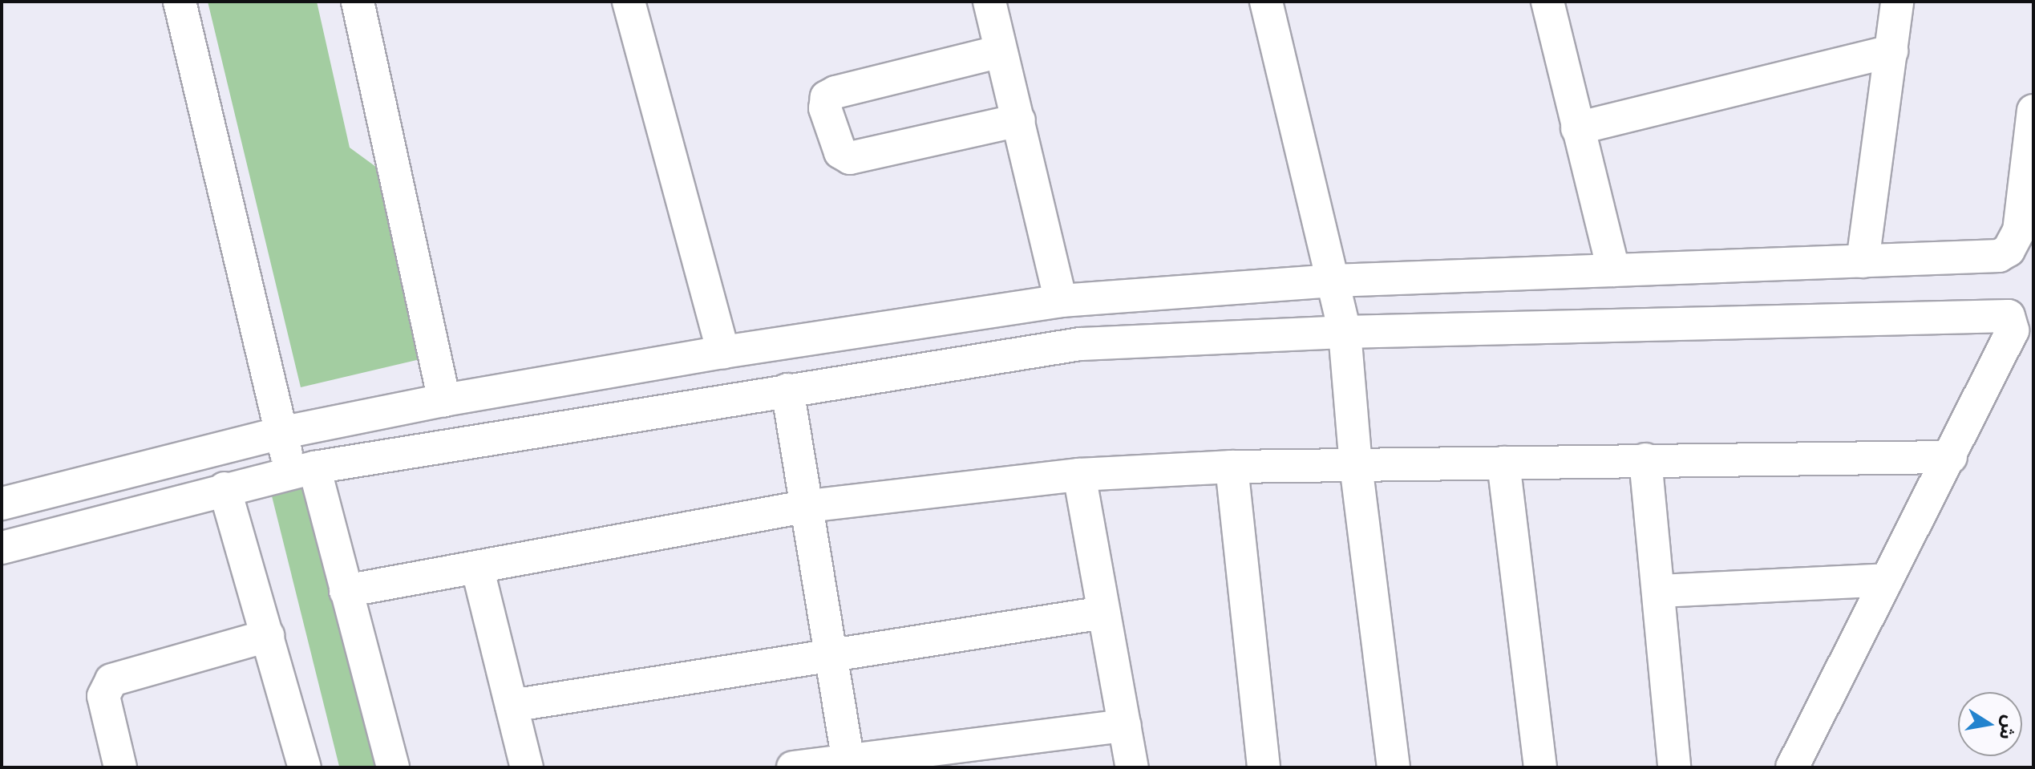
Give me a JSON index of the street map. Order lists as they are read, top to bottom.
{
  "north": "right"
}
